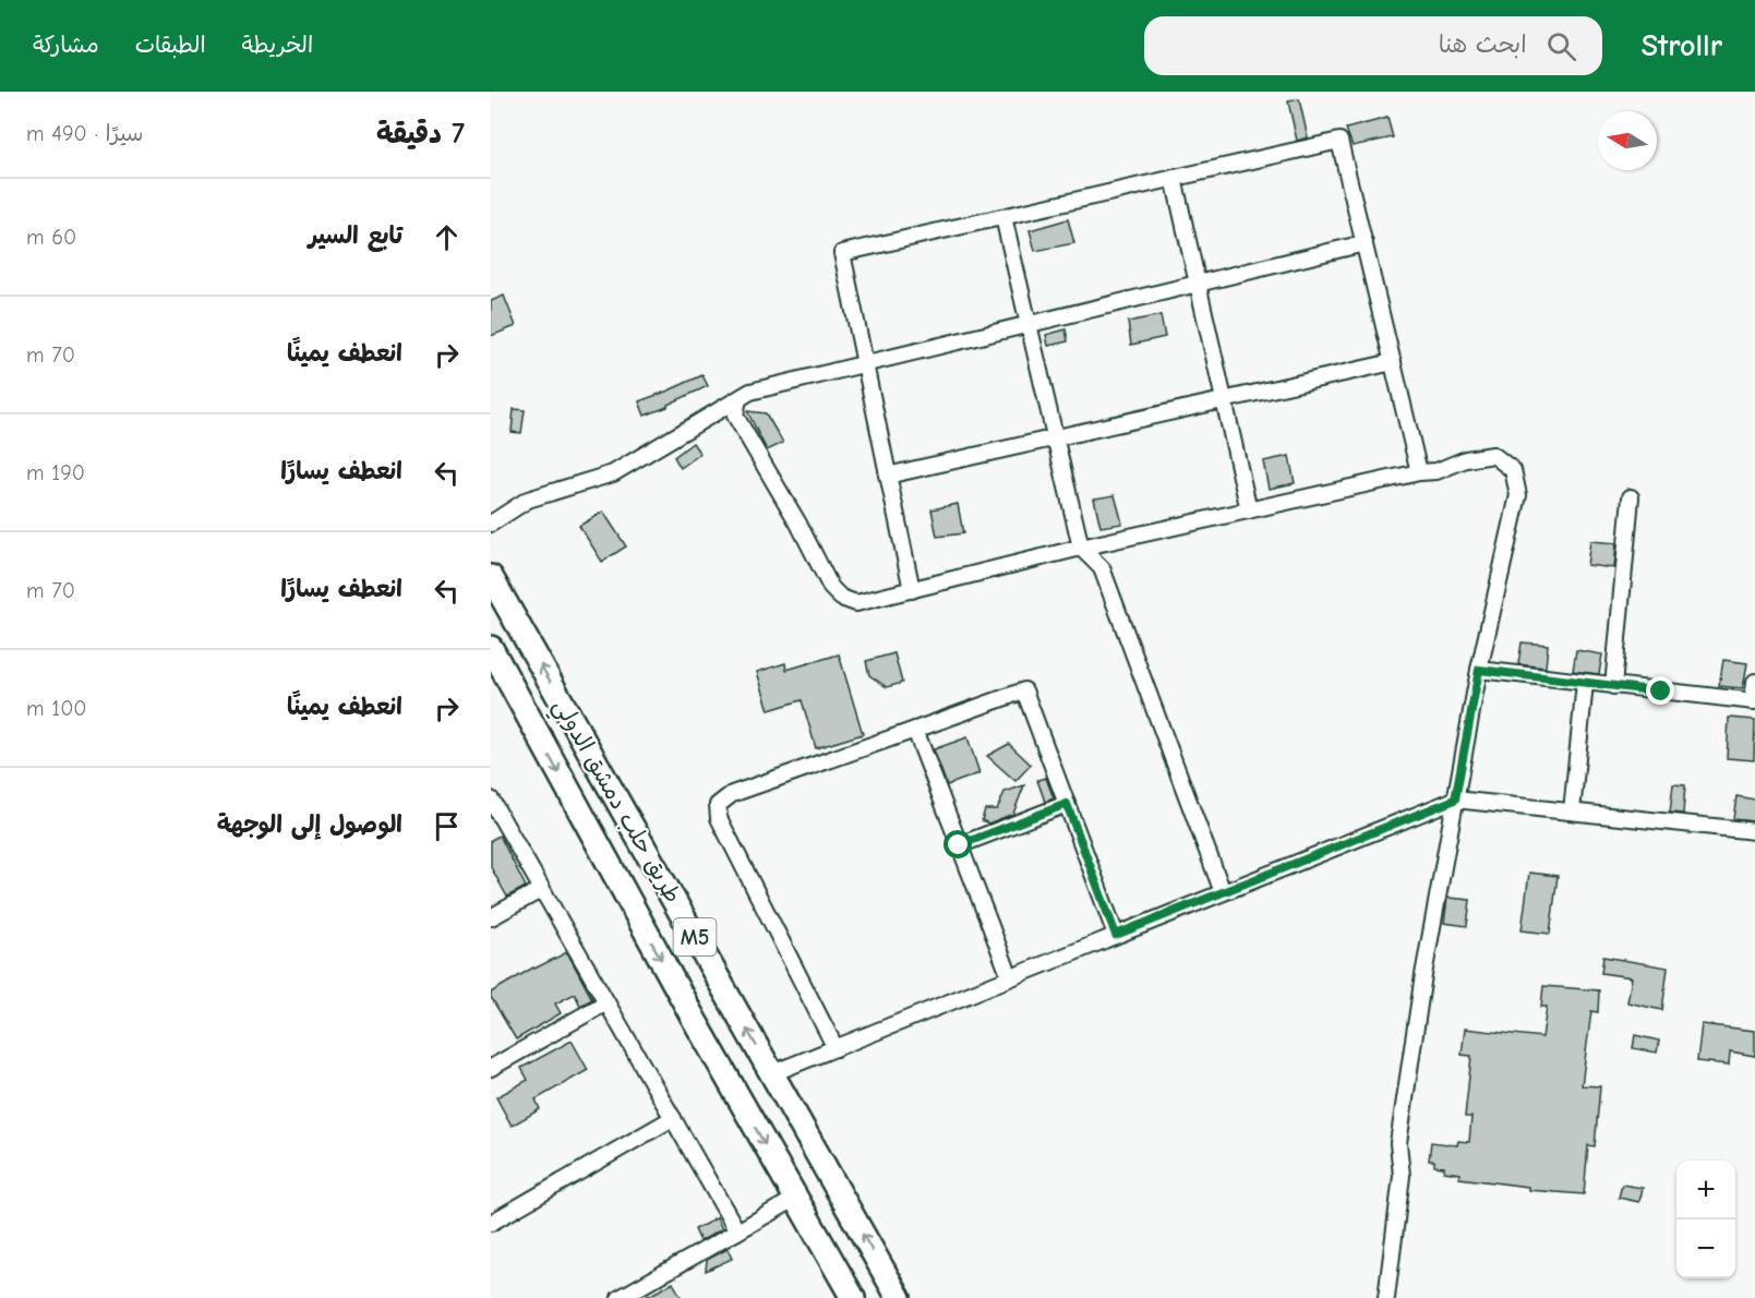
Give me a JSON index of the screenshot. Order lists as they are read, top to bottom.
{
  "streets": {
    "highway": ["طريق حلب دمشق الدولي", "M5"]
  },
  "north": "left",
  "page": {
    "header": "Strollr",
    "search": "ابحث هنا",
    "nav": ["الخريطة", "الطبقات", "مشاركة"],
    "heading": ["7 دقيقة", "سيرًا · 490 m"],
    "list": [
      ["تابع السير", "60 m"],
      ["انعطف يمينًا", "70 m"],
      ["انعطف يسارًا", "190 m"],
      ["انعطف يسارًا", "70 m"],
      ["انعطف يمينًا", "100 m"],
      "الوصول إلى الوجهة"
    ],
    "map_buttons": ["+", "−"]
  }
}
